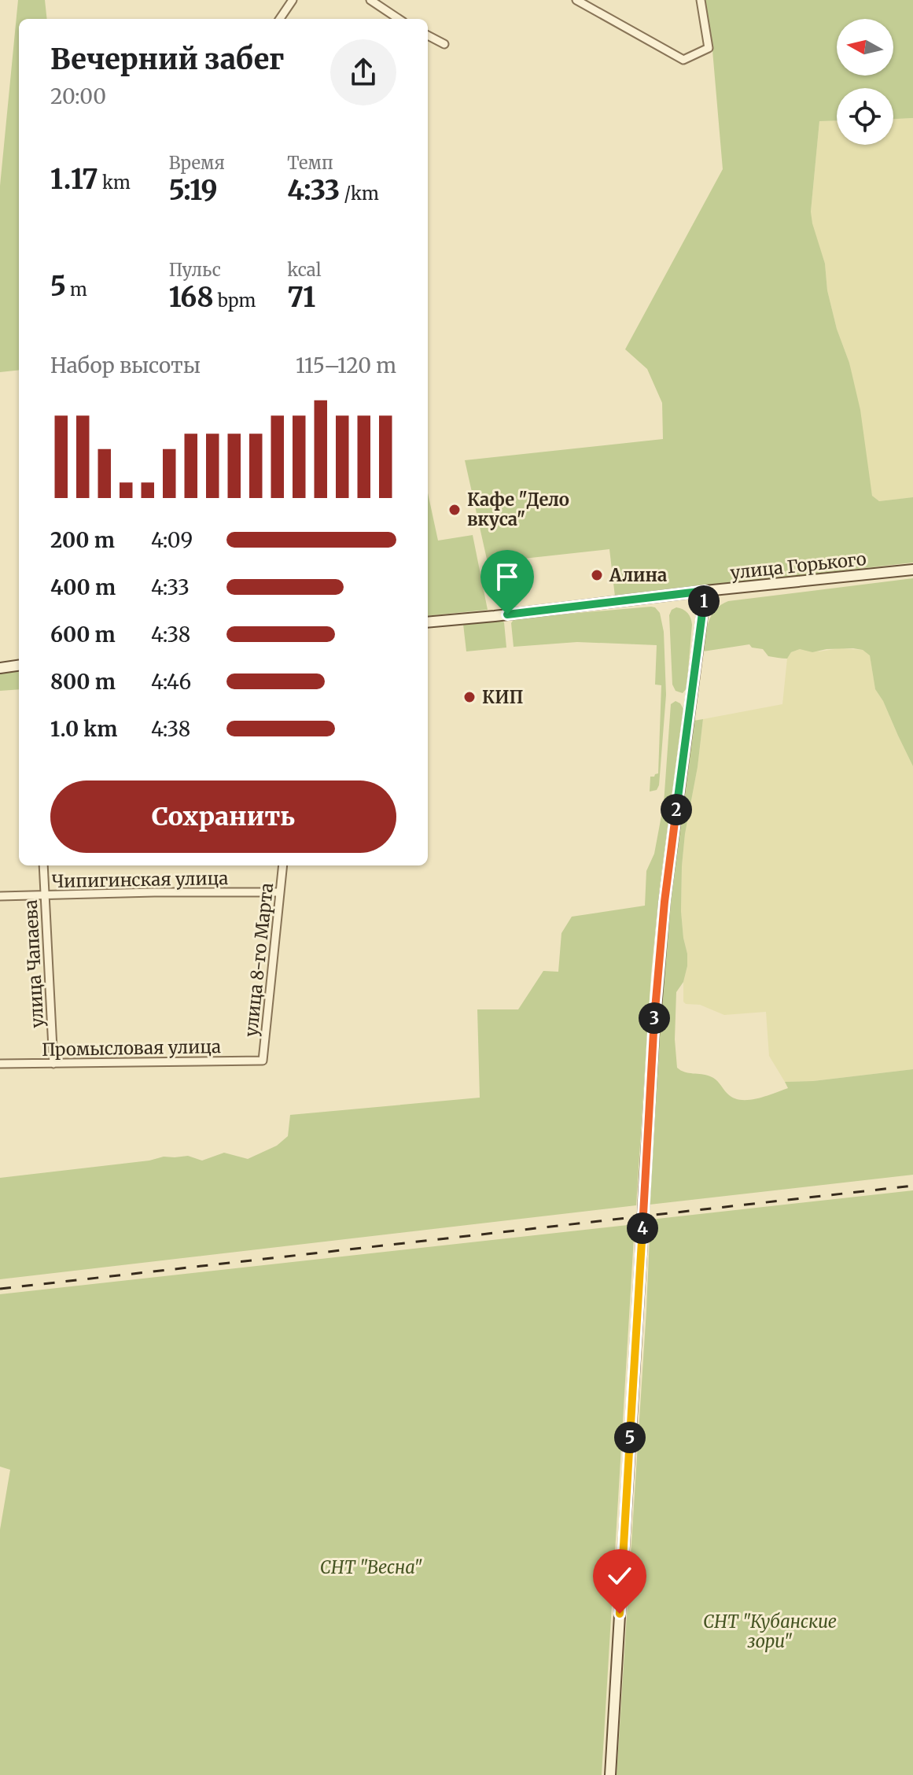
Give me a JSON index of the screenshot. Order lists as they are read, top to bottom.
{
  "streets": {
    "main road": ["улица Горького"],
    "street": [
      "Чипигинская улица",
      "улица 8-го Марта",
      "улица Чапаева",
      "Промысловая улица"
    ]
  },
  "crossings": [
    ["Чипигинская улица", "улица 8-го Марта"],
    ["Чипигинская улица", "улица Чапаева"],
    ["улица 8-го Марта", "Промысловая улица"],
    ["улица Чапаева", "Промысловая улица"]
  ],
  "parks": ["СНТ \"Весна\"", "СНТ \"Кубанские зори\""],
  "places": ["Кафе \"Дело вкуса\"", "Алина", "КИП"],
  "north": "left",
  "page": {
    "heading": ["Вечерний забег", "20:00"],
    "stats": [
      ["1.17 km"],
      ["Время", "5:19"],
      ["Темп", "4:33 /km"],
      ["5 m"],
      ["Пульс", "168 bpm"],
      ["kcal", "71"]
    ],
    "chart": ["Набор высоты", "115–120 m"],
    "list": [
      {
        "name": "200 m",
        "note": "4:09"
      },
      {
        "name": "400 m",
        "note": "4:33"
      },
      {
        "name": "600 m",
        "note": "4:38"
      },
      {
        "name": "800 m",
        "note": "4:46"
      },
      {
        "name": "1.0 km",
        "note": "4:38"
      }
    ],
    "pins": [
      "1",
      "2",
      "3",
      "4",
      "5"
    ],
    "buttons": "Сохранить"
  }
}
